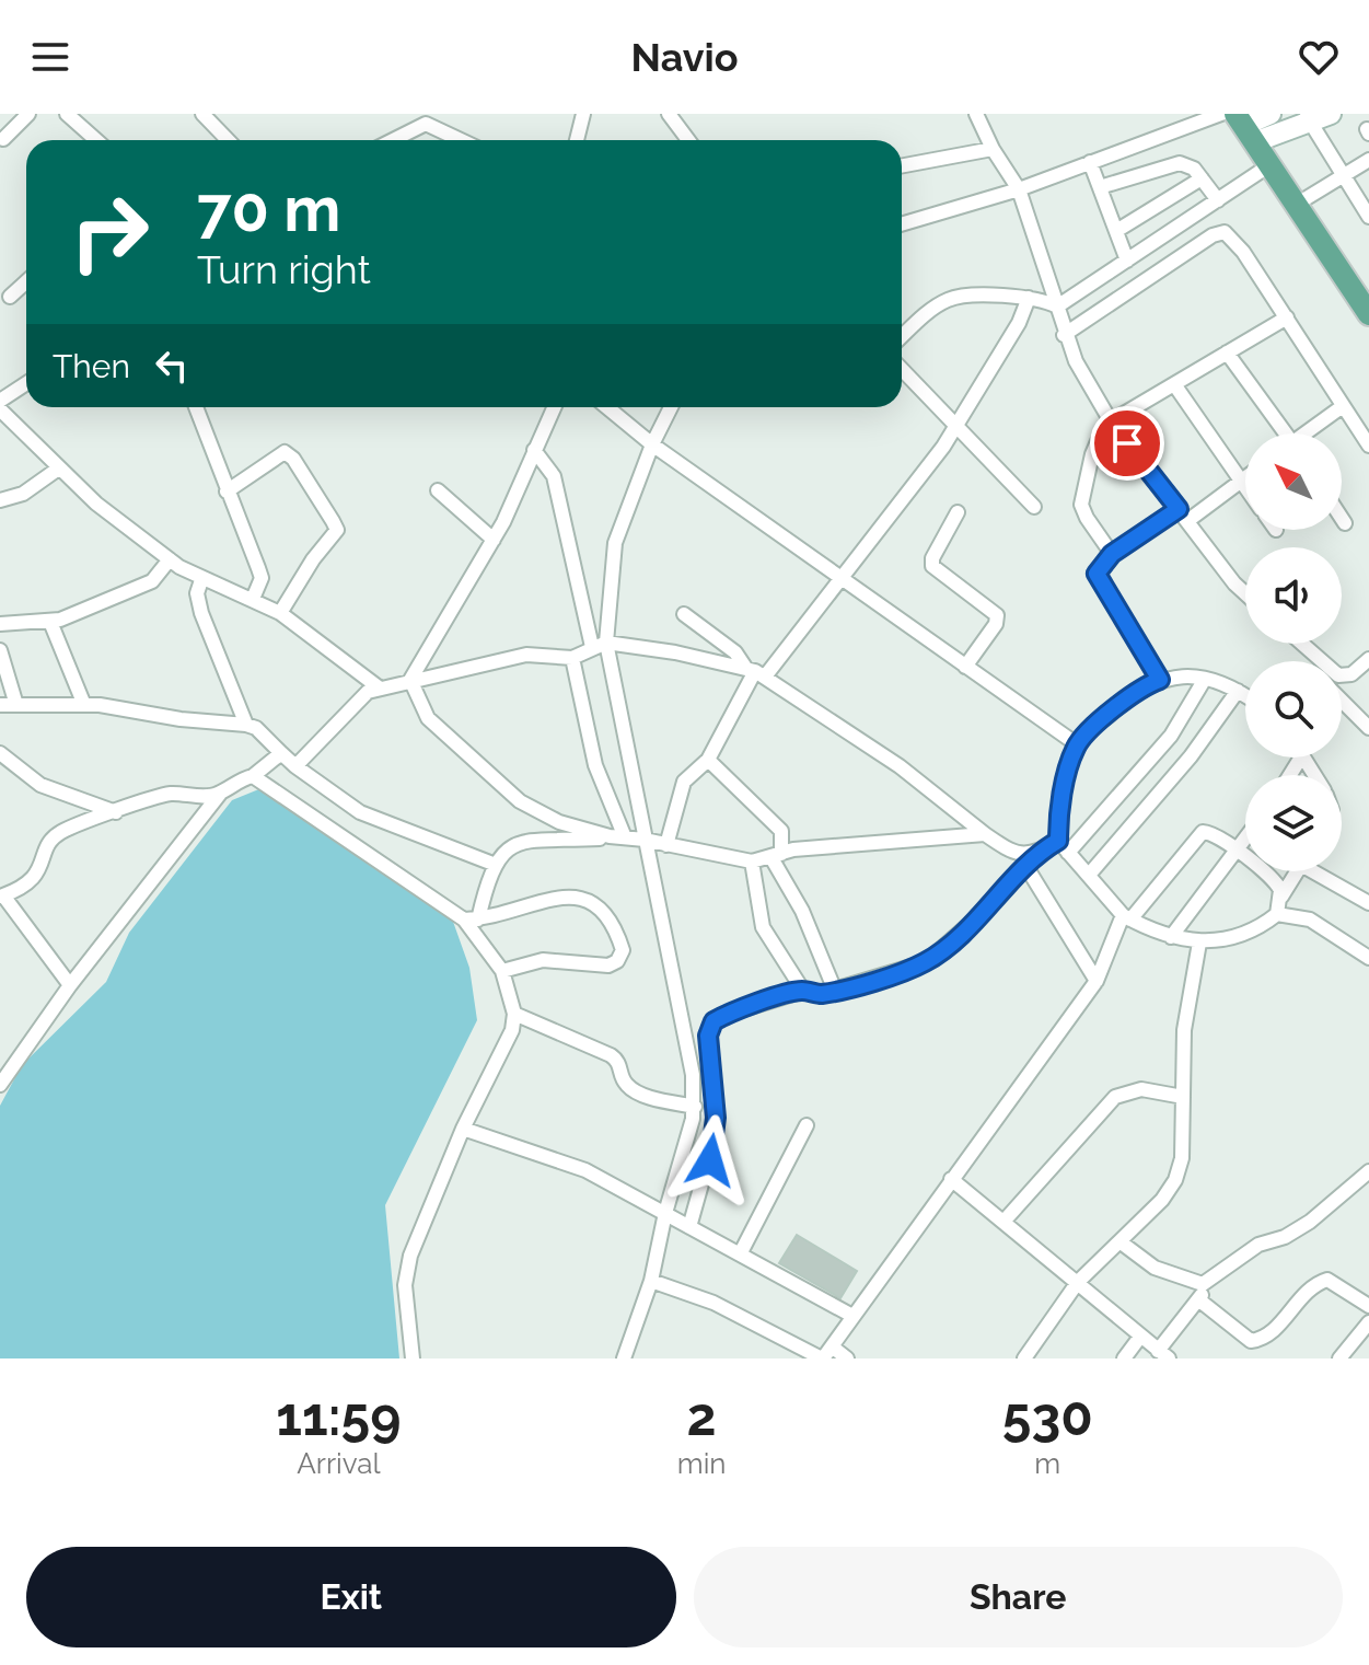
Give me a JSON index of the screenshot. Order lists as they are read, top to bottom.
{
  "north": "top left",
  "page": {
    "header": "Navio",
    "turn": ["70 m", "Turn right"],
    "then": "Then",
    "eta": [
      "11:59",
      "Arrival",
      "2",
      "min",
      "530",
      "m"
    ],
    "buttons": ["Exit", "Share"]
  }
}
